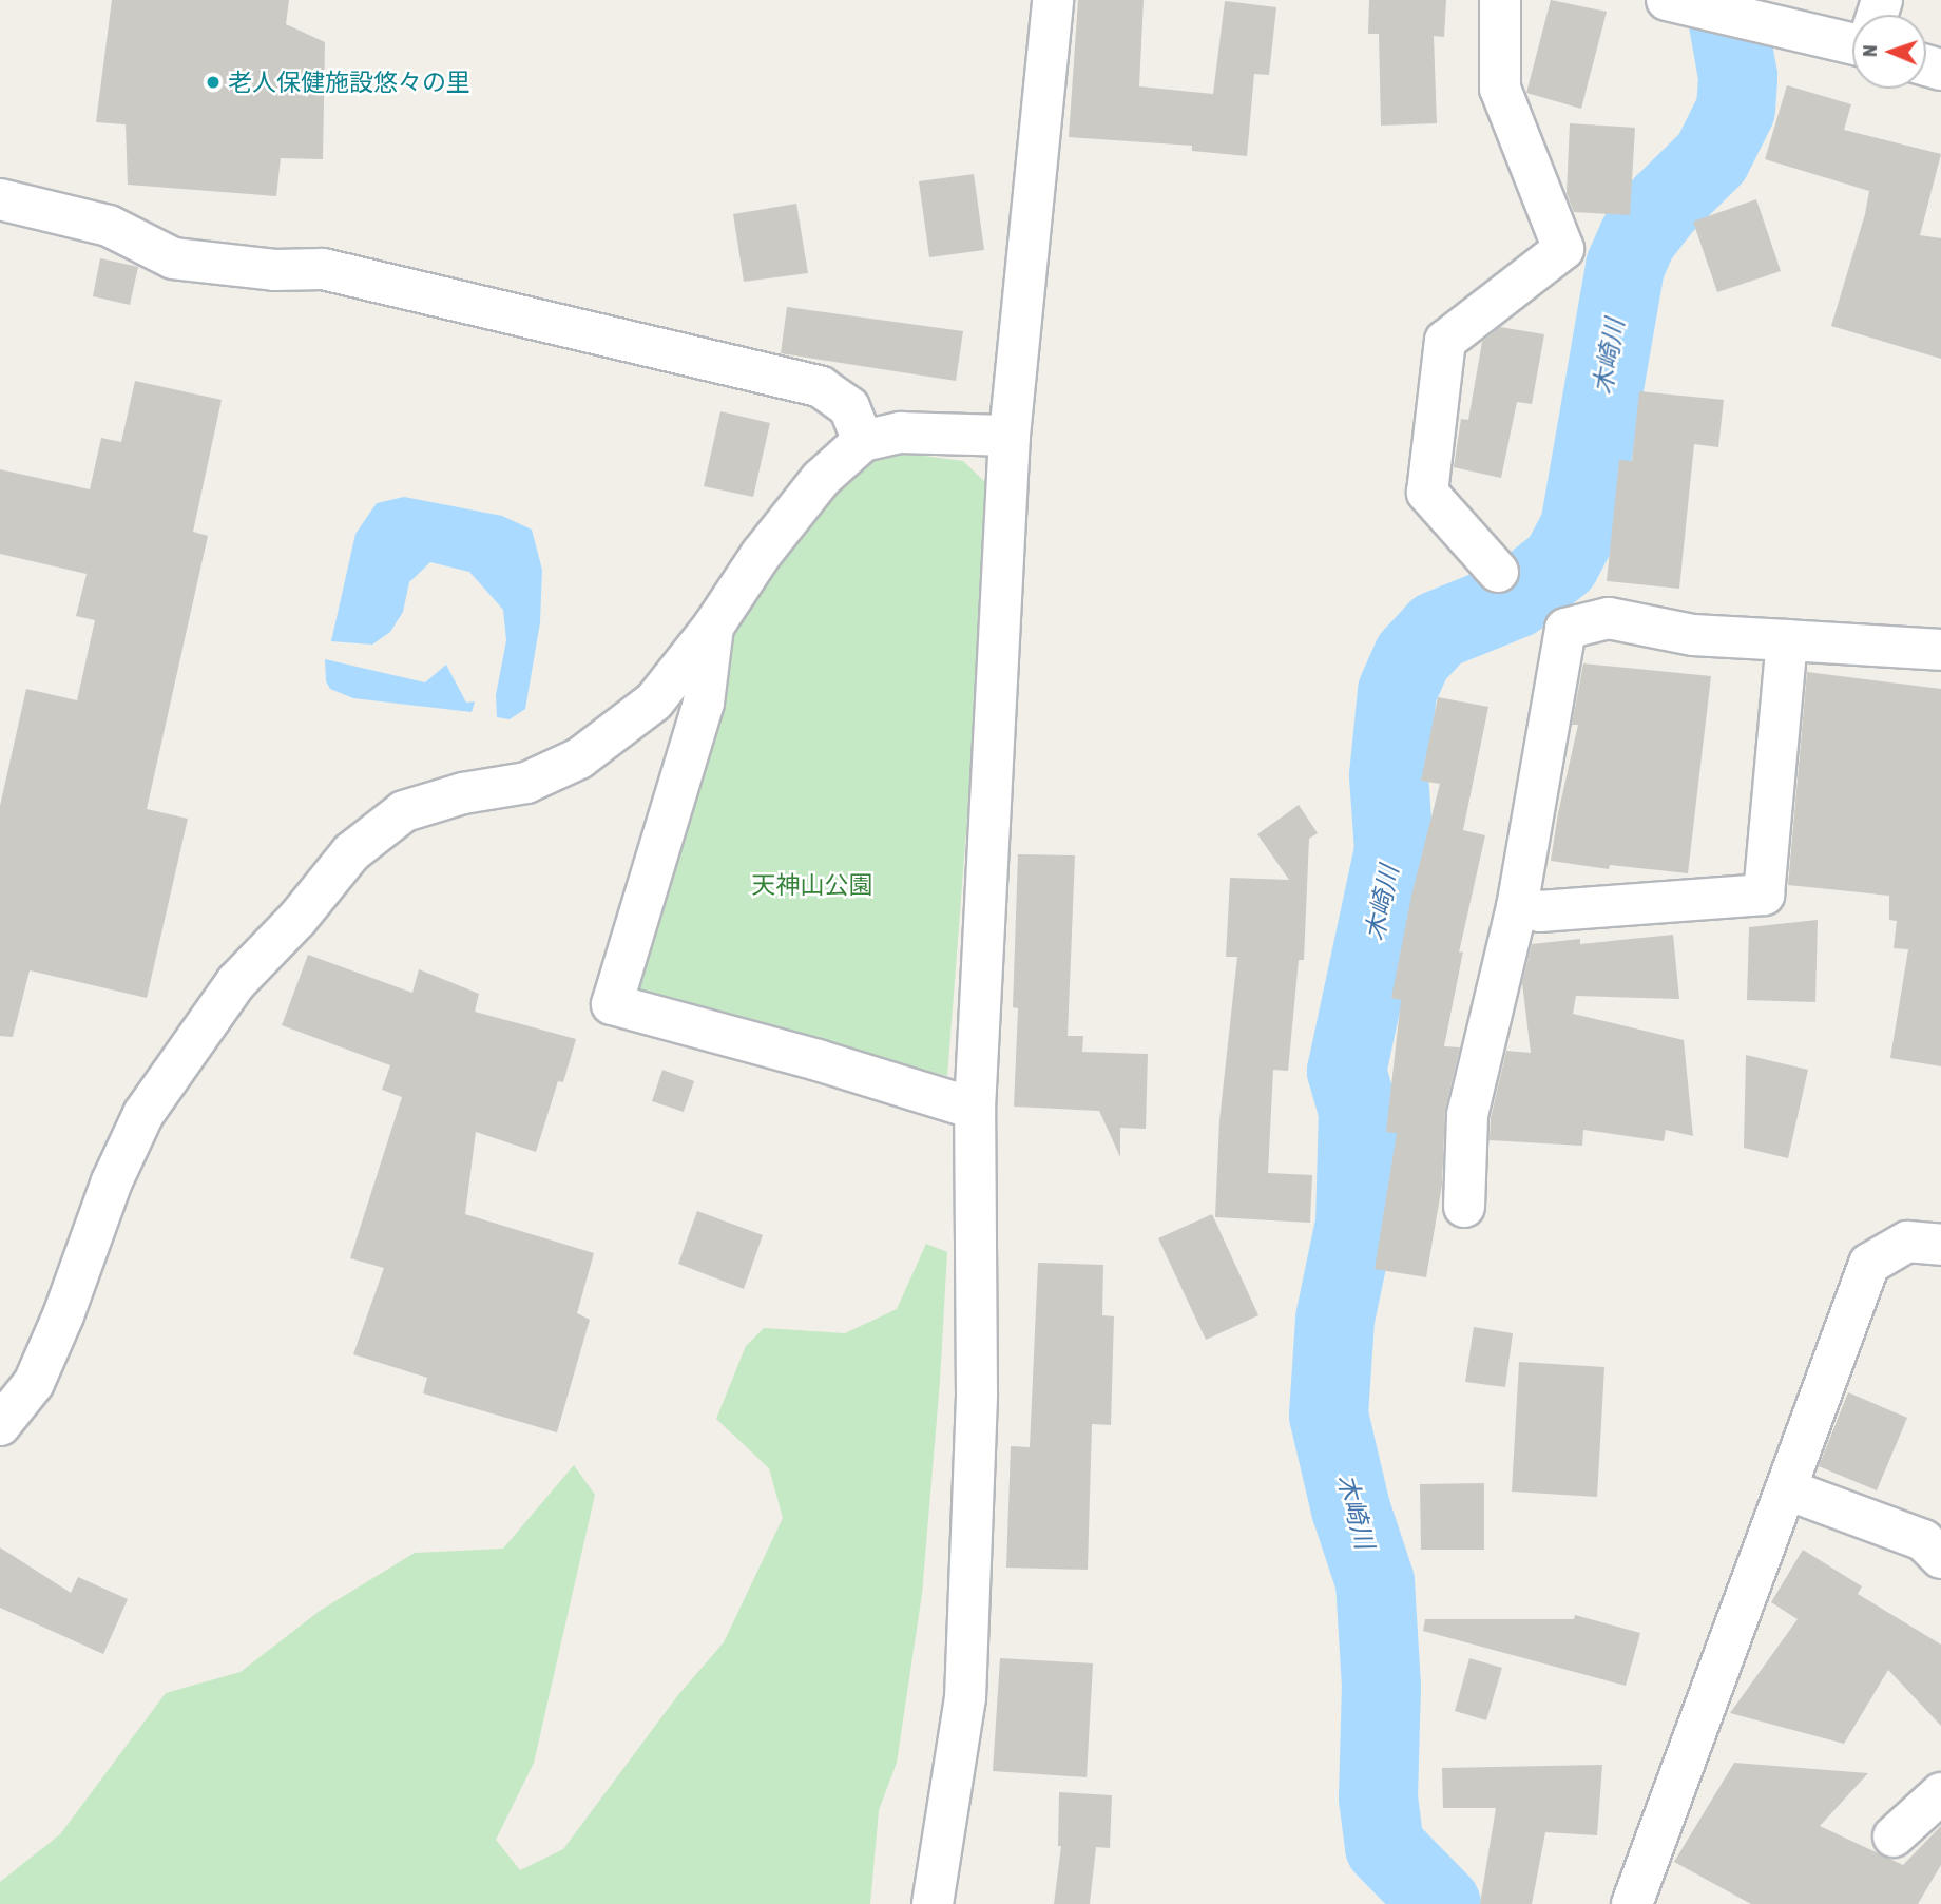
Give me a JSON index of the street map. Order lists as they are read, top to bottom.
{
  "water": ["木崎川"],
  "parks": ["天神山公園"],
  "places": ["老人保健施設悠々の里"],
  "north": "left"
}
